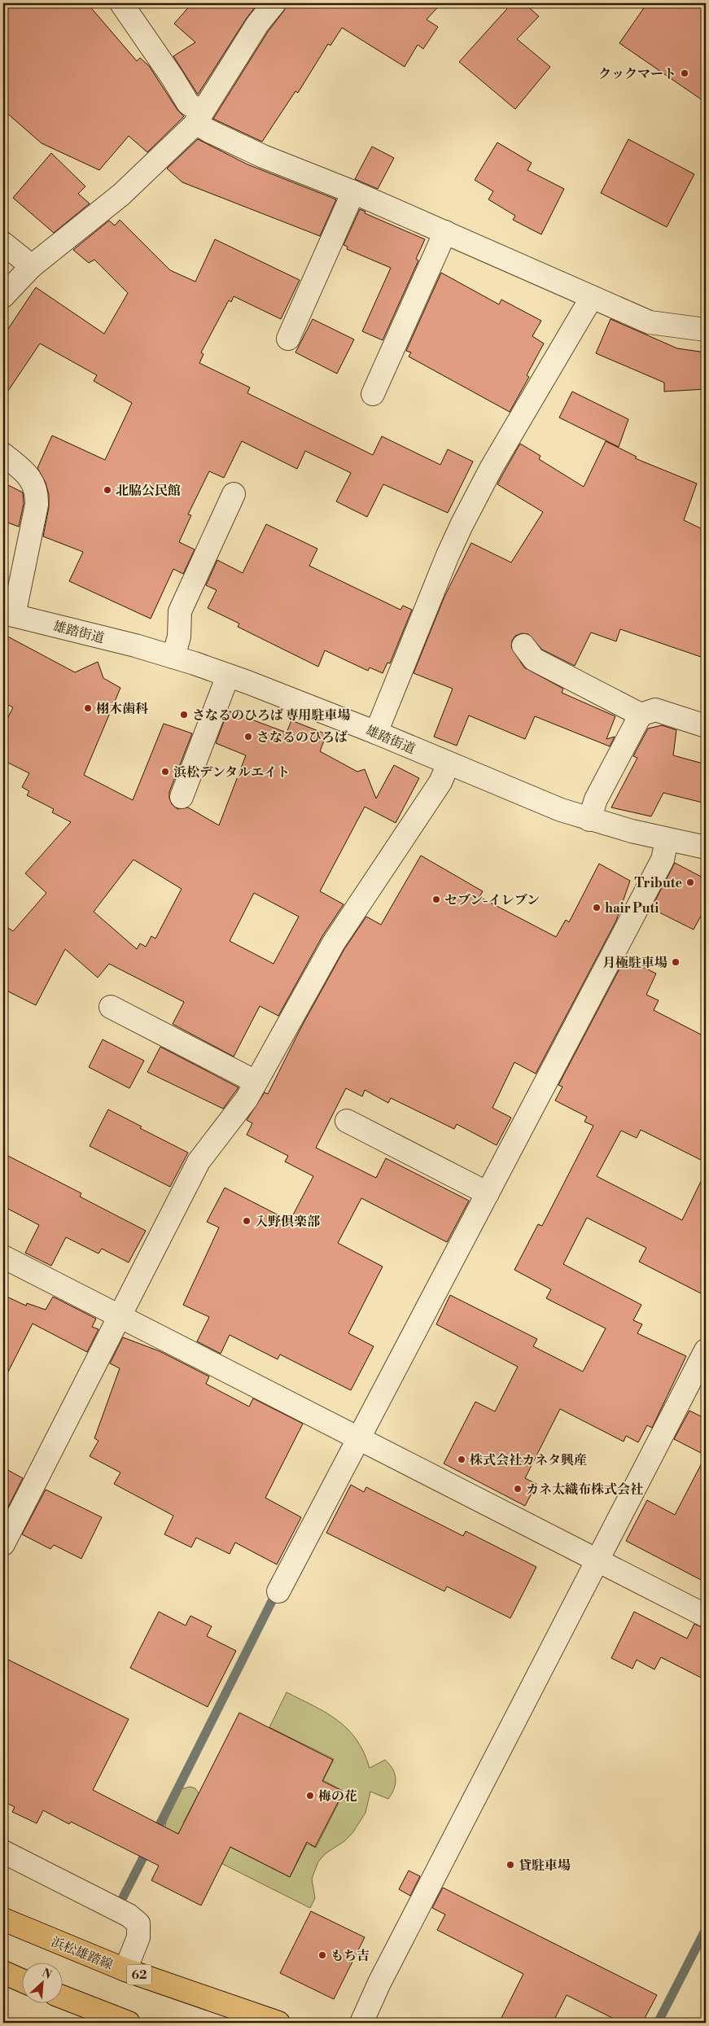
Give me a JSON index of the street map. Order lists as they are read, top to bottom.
{
  "streets": {
    "main road": ["浜松雄踏線", "62"],
    "street": ["雄踏街道"]
  },
  "places": [
    "クックマート",
    "北脇公民館",
    "栩木歯科",
    "さなるのひろば 専用駐車場",
    "さなるのひろば",
    "浜松デンタルエイト",
    "Tribute",
    "セブン-イレブン",
    "hair Puti",
    "月極駐車場",
    "入野倶楽部",
    "株式会社カネタ興産",
    "カネ太織布株式会社",
    "梅の花",
    "貸駐車場",
    "もち吉"
  ],
  "north": "top right"
}
